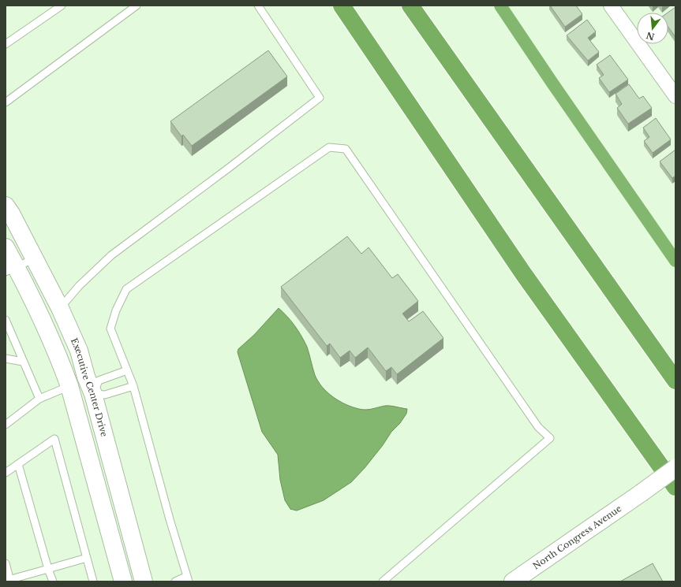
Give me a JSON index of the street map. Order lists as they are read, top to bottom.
{
  "streets": {
    "street": ["Executive Center Drive", "North Congress Avenue"]
  },
  "north": "bottom"
}
